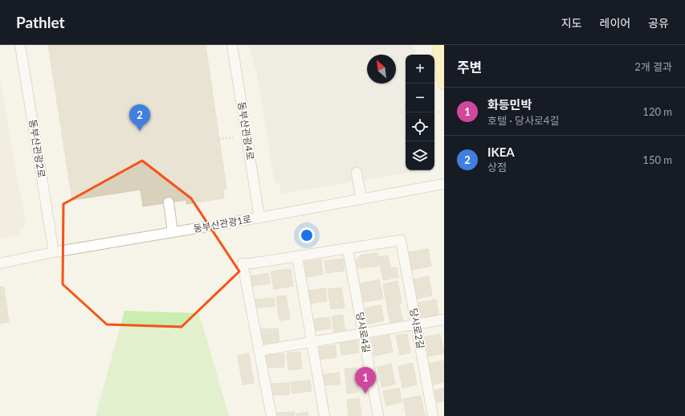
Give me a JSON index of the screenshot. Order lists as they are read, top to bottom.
{
  "streets": {
    "street": [
      "동부산관광4로",
      "동부산관광2로",
      "동부산관광1로",
      "당사로2길",
      "당사로4길"
    ]
  },
  "crossings": [
    ["동부산관광4로", "동부산관광1로"],
    ["동부산관광2로", "동부산관광1로"],
    ["당사로2길", "당사로4길"]
  ],
  "north": "top left",
  "page": {
    "header": "Pathlet",
    "nav": ["지도", "레이어", "공유"],
    "heading": ["주변", "2개 결과"],
    "map_buttons": ["+", "−"],
    "list": [
      {
        "mark": "1",
        "name": "화등민박",
        "note": "호텔 · 당사로4길",
        "value": "120 m"
      },
      {
        "mark": "2",
        "name": "IKEA",
        "note": "상점",
        "value": "150 m"
      }
    ],
    "pins": ["2", "1"]
  }
}
